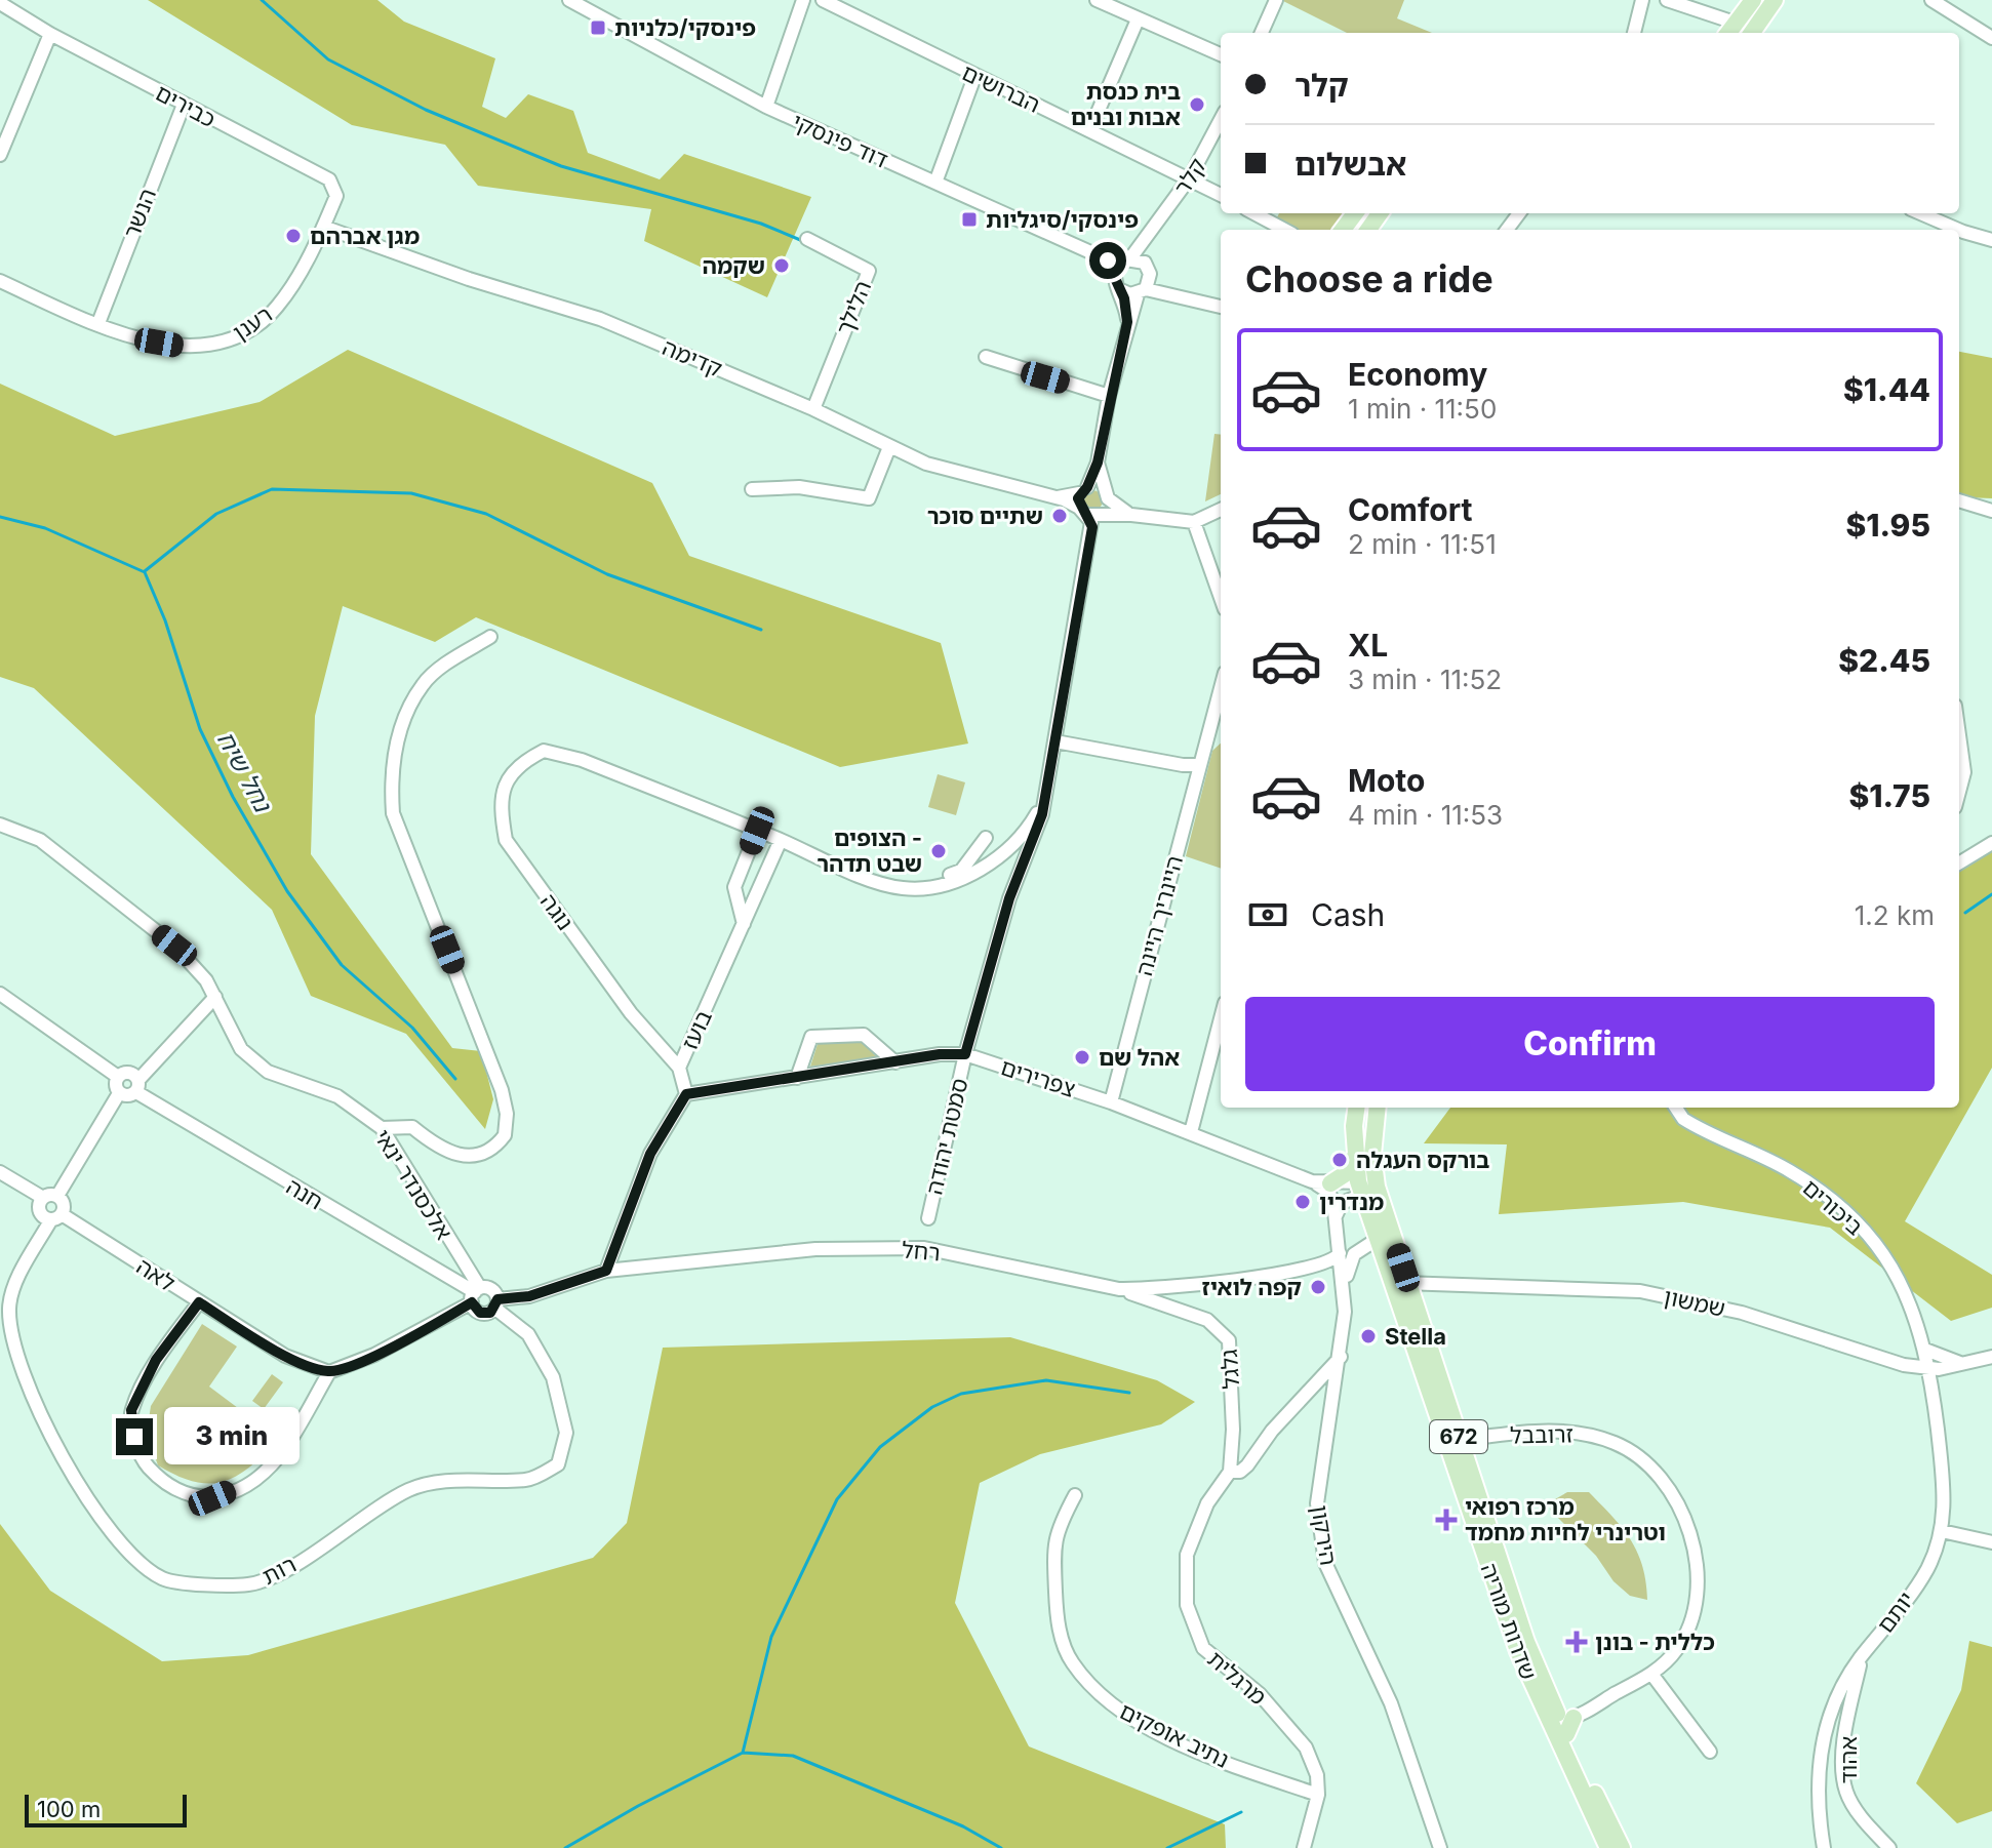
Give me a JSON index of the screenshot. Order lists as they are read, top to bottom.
{
  "streets": {
    "main road": ["672", "שדרות מוריה"],
    "street": [
      "הברושים",
      "כבירים",
      "דוד פינסקי",
      "קלר",
      "הנשר",
      "הלילך",
      "רענן",
      "קדימה",
      "נוגה",
      "היינריך היינה",
      "בועז",
      "צפרירים",
      "סמטת יהודה",
      "אלכסנדר ינאי",
      "חנה",
      "ביכורים",
      "רחל",
      "לאה",
      "שמשון",
      "גלגל",
      "זרובבל",
      "הירקון",
      "רות",
      "יותם",
      "מרגלית",
      "נתיב אופקים",
      "אהוד"
    ]
  },
  "crossings": [
    ["הברושים", "קלר"],
    ["כבירים", "הנשר"],
    ["כבירים", "רענן"],
    ["כבירים", "קדימה"],
    ["דוד פינסקי", "קלר"],
    ["הנשר", "רענן"],
    ["הלילך", "קדימה"],
    ["רענן", "קדימה"],
    ["קדימה", "סמטת יהודה"],
    ["נוגה", "בועז"],
    ["היינריך היינה", "צפרירים"],
    ["בועז", "צפרירים"],
    ["צפרירים", "סמטת יהודה"],
    ["צפרירים", "שדרות מוריה"],
    ["אלכסנדר ינאי", "חנה"],
    ["אלכסנדר ינאי", "רות"],
    ["חנה", "רות"],
    ["ביכורים", "שמשון"],
    ["ביכורים", "יותם"],
    ["רחל", "גלגל"],
    ["רחל", "הירקון"],
    ["רחל", "רות"],
    ["לאה", "רות"],
    ["שמשון", "יותם"],
    ["שמשון", "שדרות מוריה"],
    ["גלגל", "מרגלית"],
    ["זרובבל", "שדרות מוריה"],
    ["הירקון", "מרגלית"],
    ["יותם", "אהוד"],
    ["מרגלית", "נתיב אופקים"]
  ],
  "water": ["נחל שיח"],
  "places": {
    "transit": ["פינסקי/כלניות", "פינסקי/סיגליות"],
    "other": [
      "בית כנסת אבות ובנים",
      "מגן אברהם",
      "שקמה",
      "שתיים סוכר",
      "הצופים - שבט תדהר",
      "אהל שם",
      "בורקס העגלה",
      "מנדרין",
      "קפה לואיז",
      "Stella"
    ],
    "health": ["מרכז רפואי וטרינרי לחיות מחמד", "כללית - בונן"]
  },
  "scale_bar": "100 m",
  "page": {
    "banner": ["קלר", "אבשלום"],
    "heading": "Choose a ride",
    "list": [
      {
        "name": "Economy",
        "note": "1 min · 11:50",
        "value": "$1.44"
      },
      {
        "name": "Comfort",
        "note": "2 min · 11:51",
        "value": "$1.95"
      },
      {
        "name": "XL",
        "note": "3 min · 11:52",
        "value": "$2.45"
      },
      {
        "name": "Moto",
        "note": "4 min · 11:53",
        "value": "$1.75"
      }
    ],
    "pay": ["Cash", "1.2 km"],
    "buttons": "Confirm",
    "bubble": "3 min",
    "scale": "100 m"
  }
}
